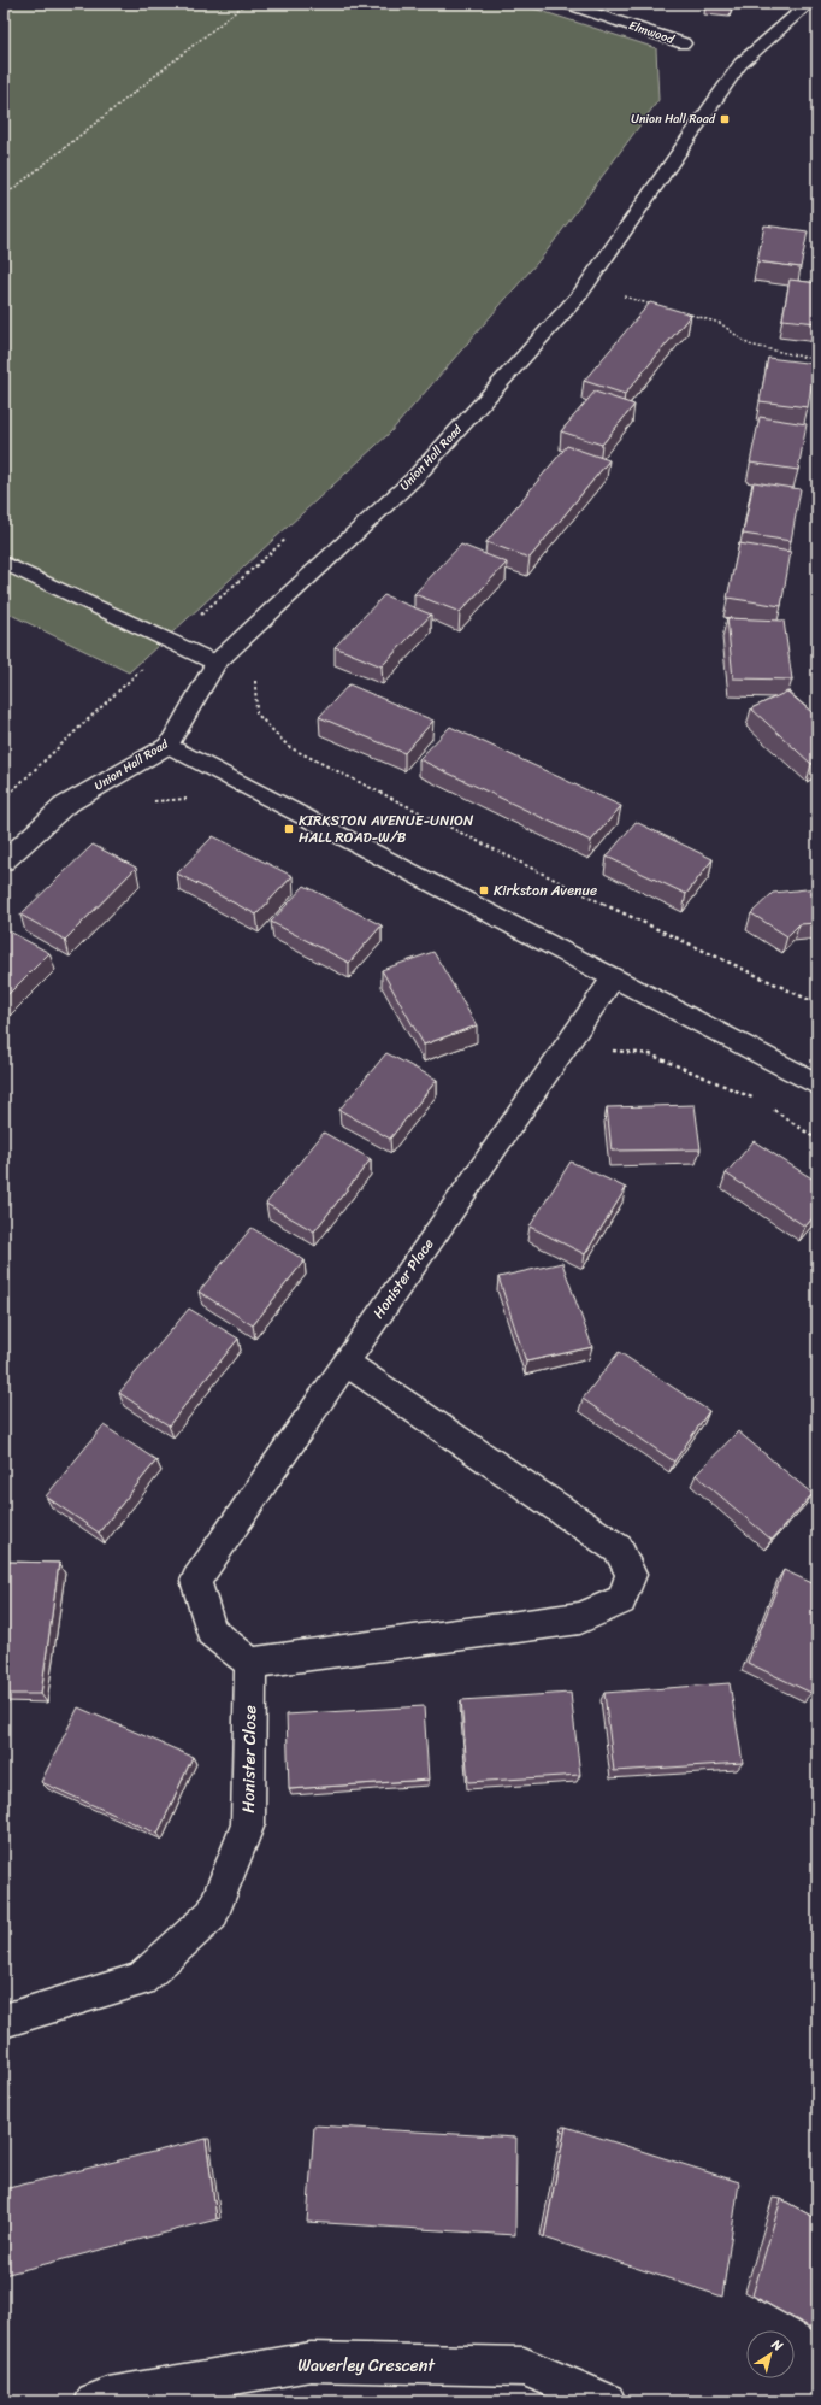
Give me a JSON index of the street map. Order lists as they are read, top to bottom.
{
  "streets": {
    "street": [
      "Elmwood",
      "Union Hall Road",
      "Honister Place",
      "Honister Close",
      "Waverley Crescent"
    ]
  },
  "crossings": [
    ["Honister Place", "Honister Close"]
  ],
  "places": {
    "transit": ["Union Hall Road", "KIRKSTON AVENUE-UNION HALL ROAD-W/B", "Kirkston Avenue"]
  },
  "north": "top right"
}
